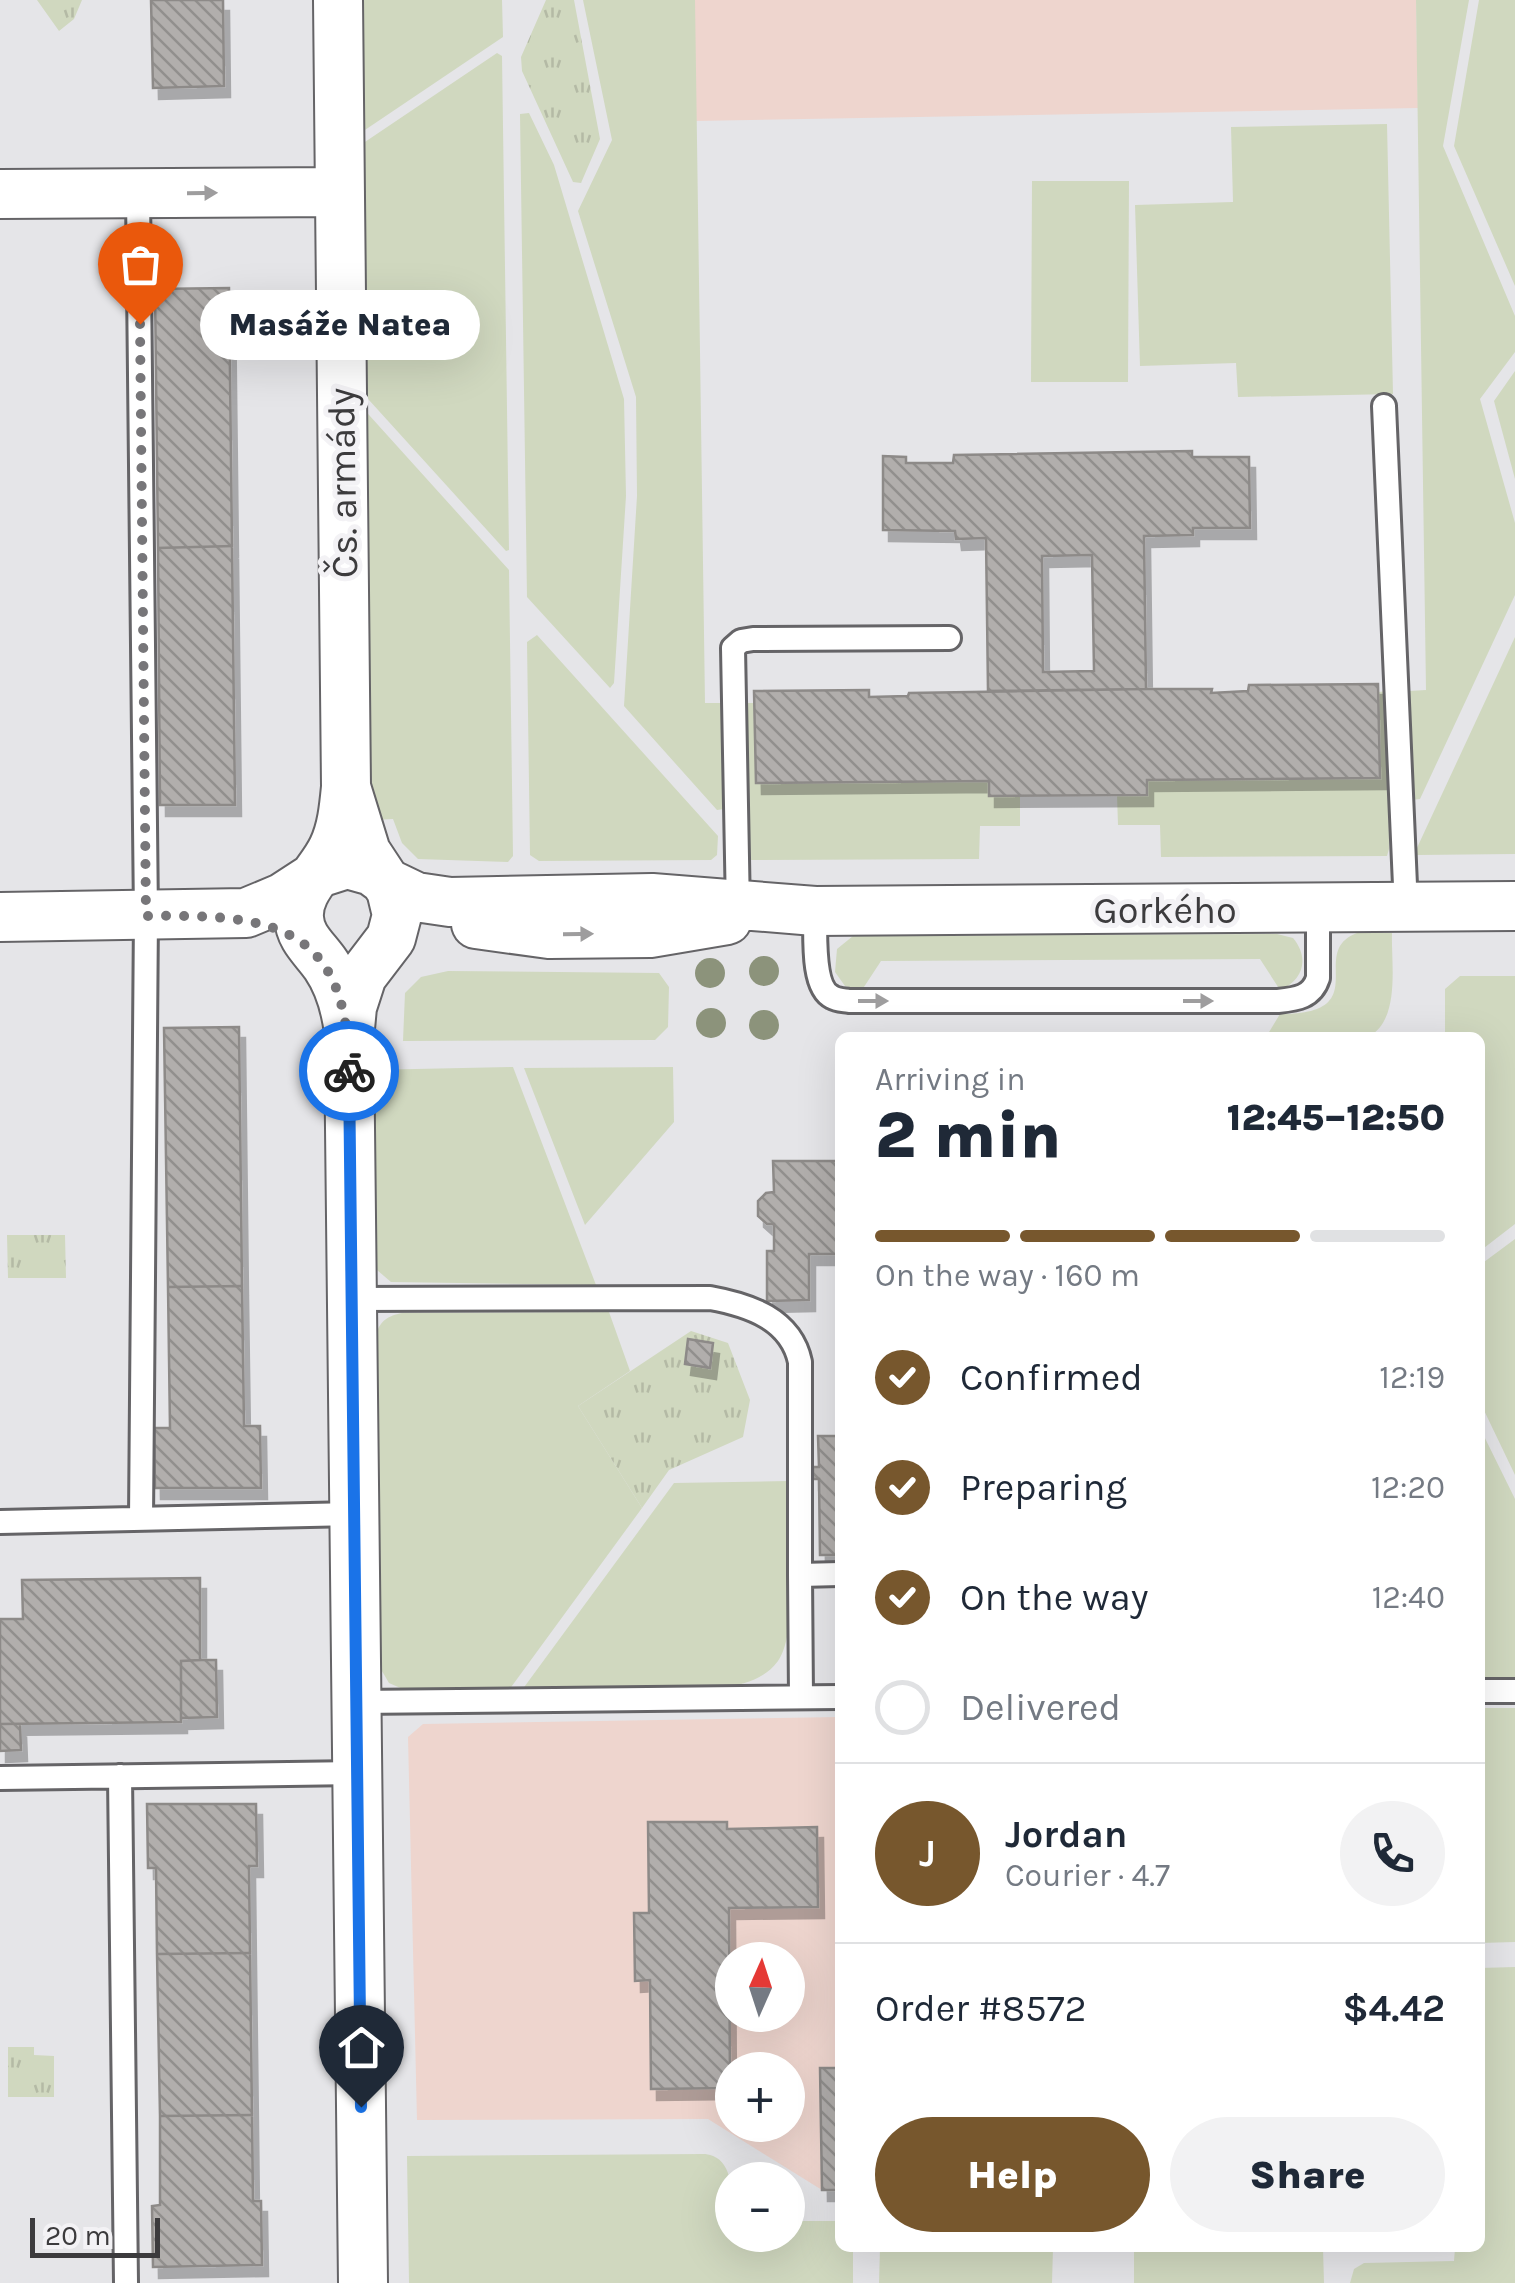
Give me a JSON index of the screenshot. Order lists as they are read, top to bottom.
{
  "streets": {
    "street": ["Čs. armády", "Gorkého"]
  },
  "crossings": [
    ["Čs. armády", "Gorkého"]
  ],
  "places": ["Masáže Natea"],
  "scale_bar": "20 m",
  "north": "top",
  "page": {
    "bubble": "Masáže Natea",
    "heading": ["2 min", "Arriving in", "12:45–12:50"],
    "panel": [
      "Jordan",
      "Courier · 4.7",
      "Order #8572",
      "$4.42"
    ],
    "bar": "On the way · 160 m",
    "list": [
      ["Confirmed", "12:19"],
      ["Preparing", "12:20"],
      ["On the way", "12:40"],
      "Delivered"
    ],
    "round": "J",
    "map_buttons": ["+", "−"],
    "buttons": ["Help", "Share"],
    "scale": "20 m"
  }
}
